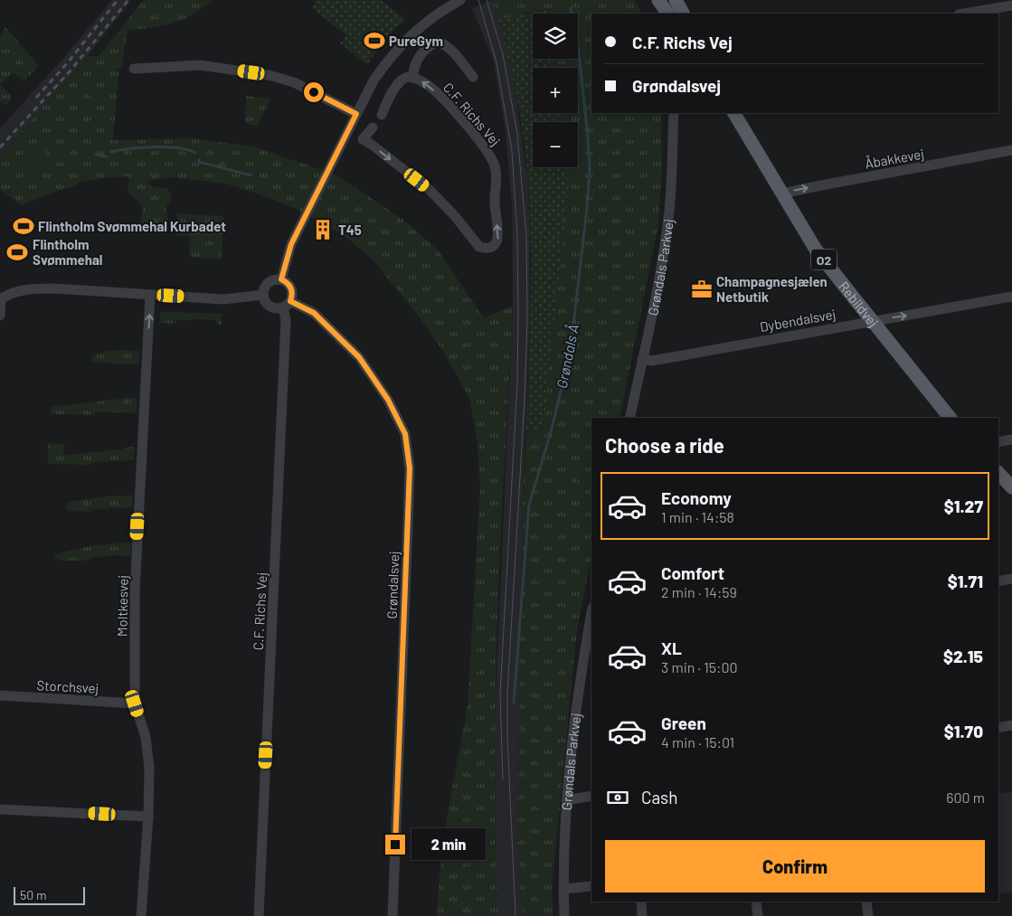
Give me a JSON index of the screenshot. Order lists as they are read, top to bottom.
{
  "streets": {
    "main road": ["O2", "Rebildvej"],
    "street": [
      "C.F. Richs Vej",
      "Åbakkevej",
      "Grøndals Parkvej",
      "Dybendalsvej",
      "Grøndalsvej",
      "Moltkesvej",
      "Storchsvej"
    ]
  },
  "crossings": [
    ["C.F. Richs Vej", "Grøndalsvej"],
    ["Åbakkevej", "Rebildvej"],
    ["Grøndals Parkvej", "Dybendalsvej"],
    ["Rebildvej", "Dybendalsvej"],
    ["Moltkesvej", "Storchsvej"]
  ],
  "one_way": ["Åbakkevej", "Dybendalsvej", "Moltkesvej"],
  "water": ["Grøndals Å"],
  "places": {
    "sports": ["PureGym", "Flintholm Svømmehal Kurbadet", "Flintholm Svømmehal"],
    "building": ["T45"],
    "office": ["Champagnesjælen Netbutik"]
  },
  "scale_bar": "50 m",
  "page": {
    "map_buttons": ["+", "−"],
    "banner": ["C.F. Richs Vej", "Grøndalsvej"],
    "heading": "Choose a ride",
    "list": [
      {
        "name": "Economy",
        "note": "1 min · 14:58",
        "value": "$1.27"
      },
      {
        "name": "Comfort",
        "note": "2 min · 14:59",
        "value": "$1.71"
      },
      {
        "name": "XL",
        "note": "3 min · 15:00",
        "value": "$2.15"
      },
      {
        "name": "Green",
        "note": "4 min · 15:01",
        "value": "$1.70"
      }
    ],
    "pay": ["Cash", "600 m"],
    "bubble": "2 min",
    "buttons": "Confirm",
    "scale": "50 m"
  }
}
